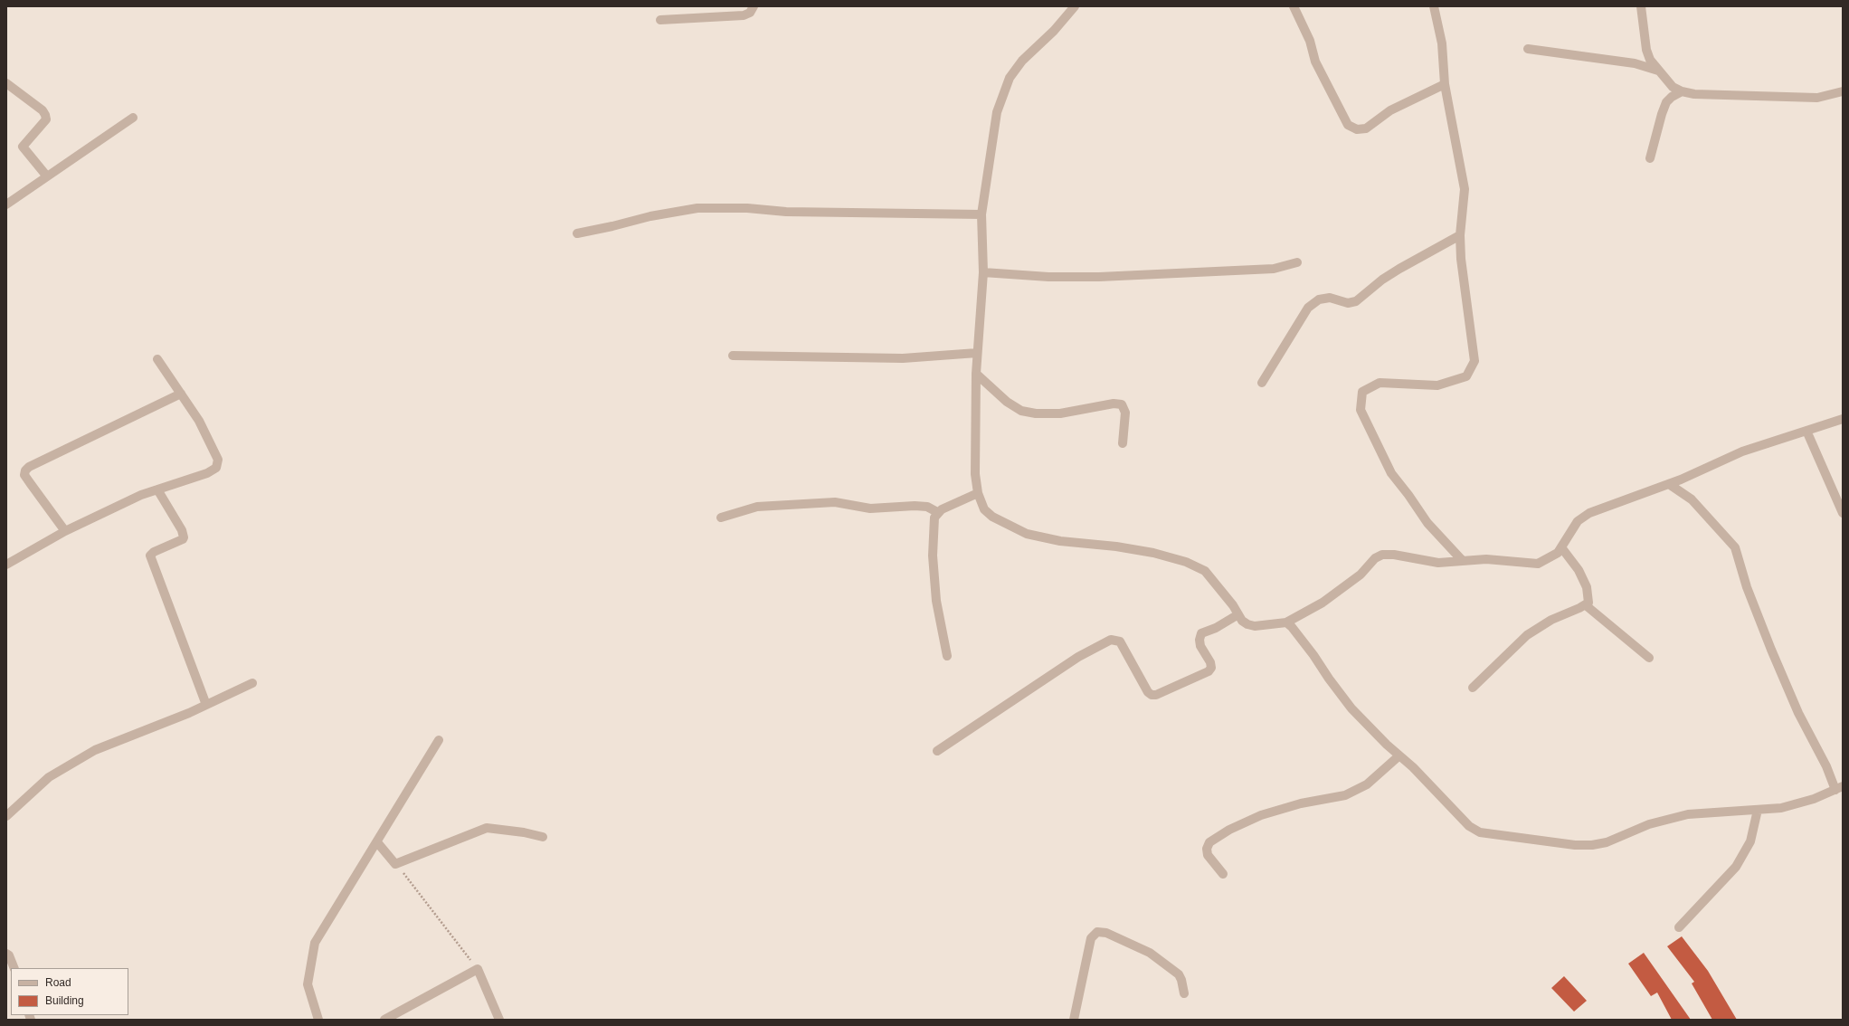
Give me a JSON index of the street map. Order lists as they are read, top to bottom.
{
  "legend": ["Road", "Building"]
}
